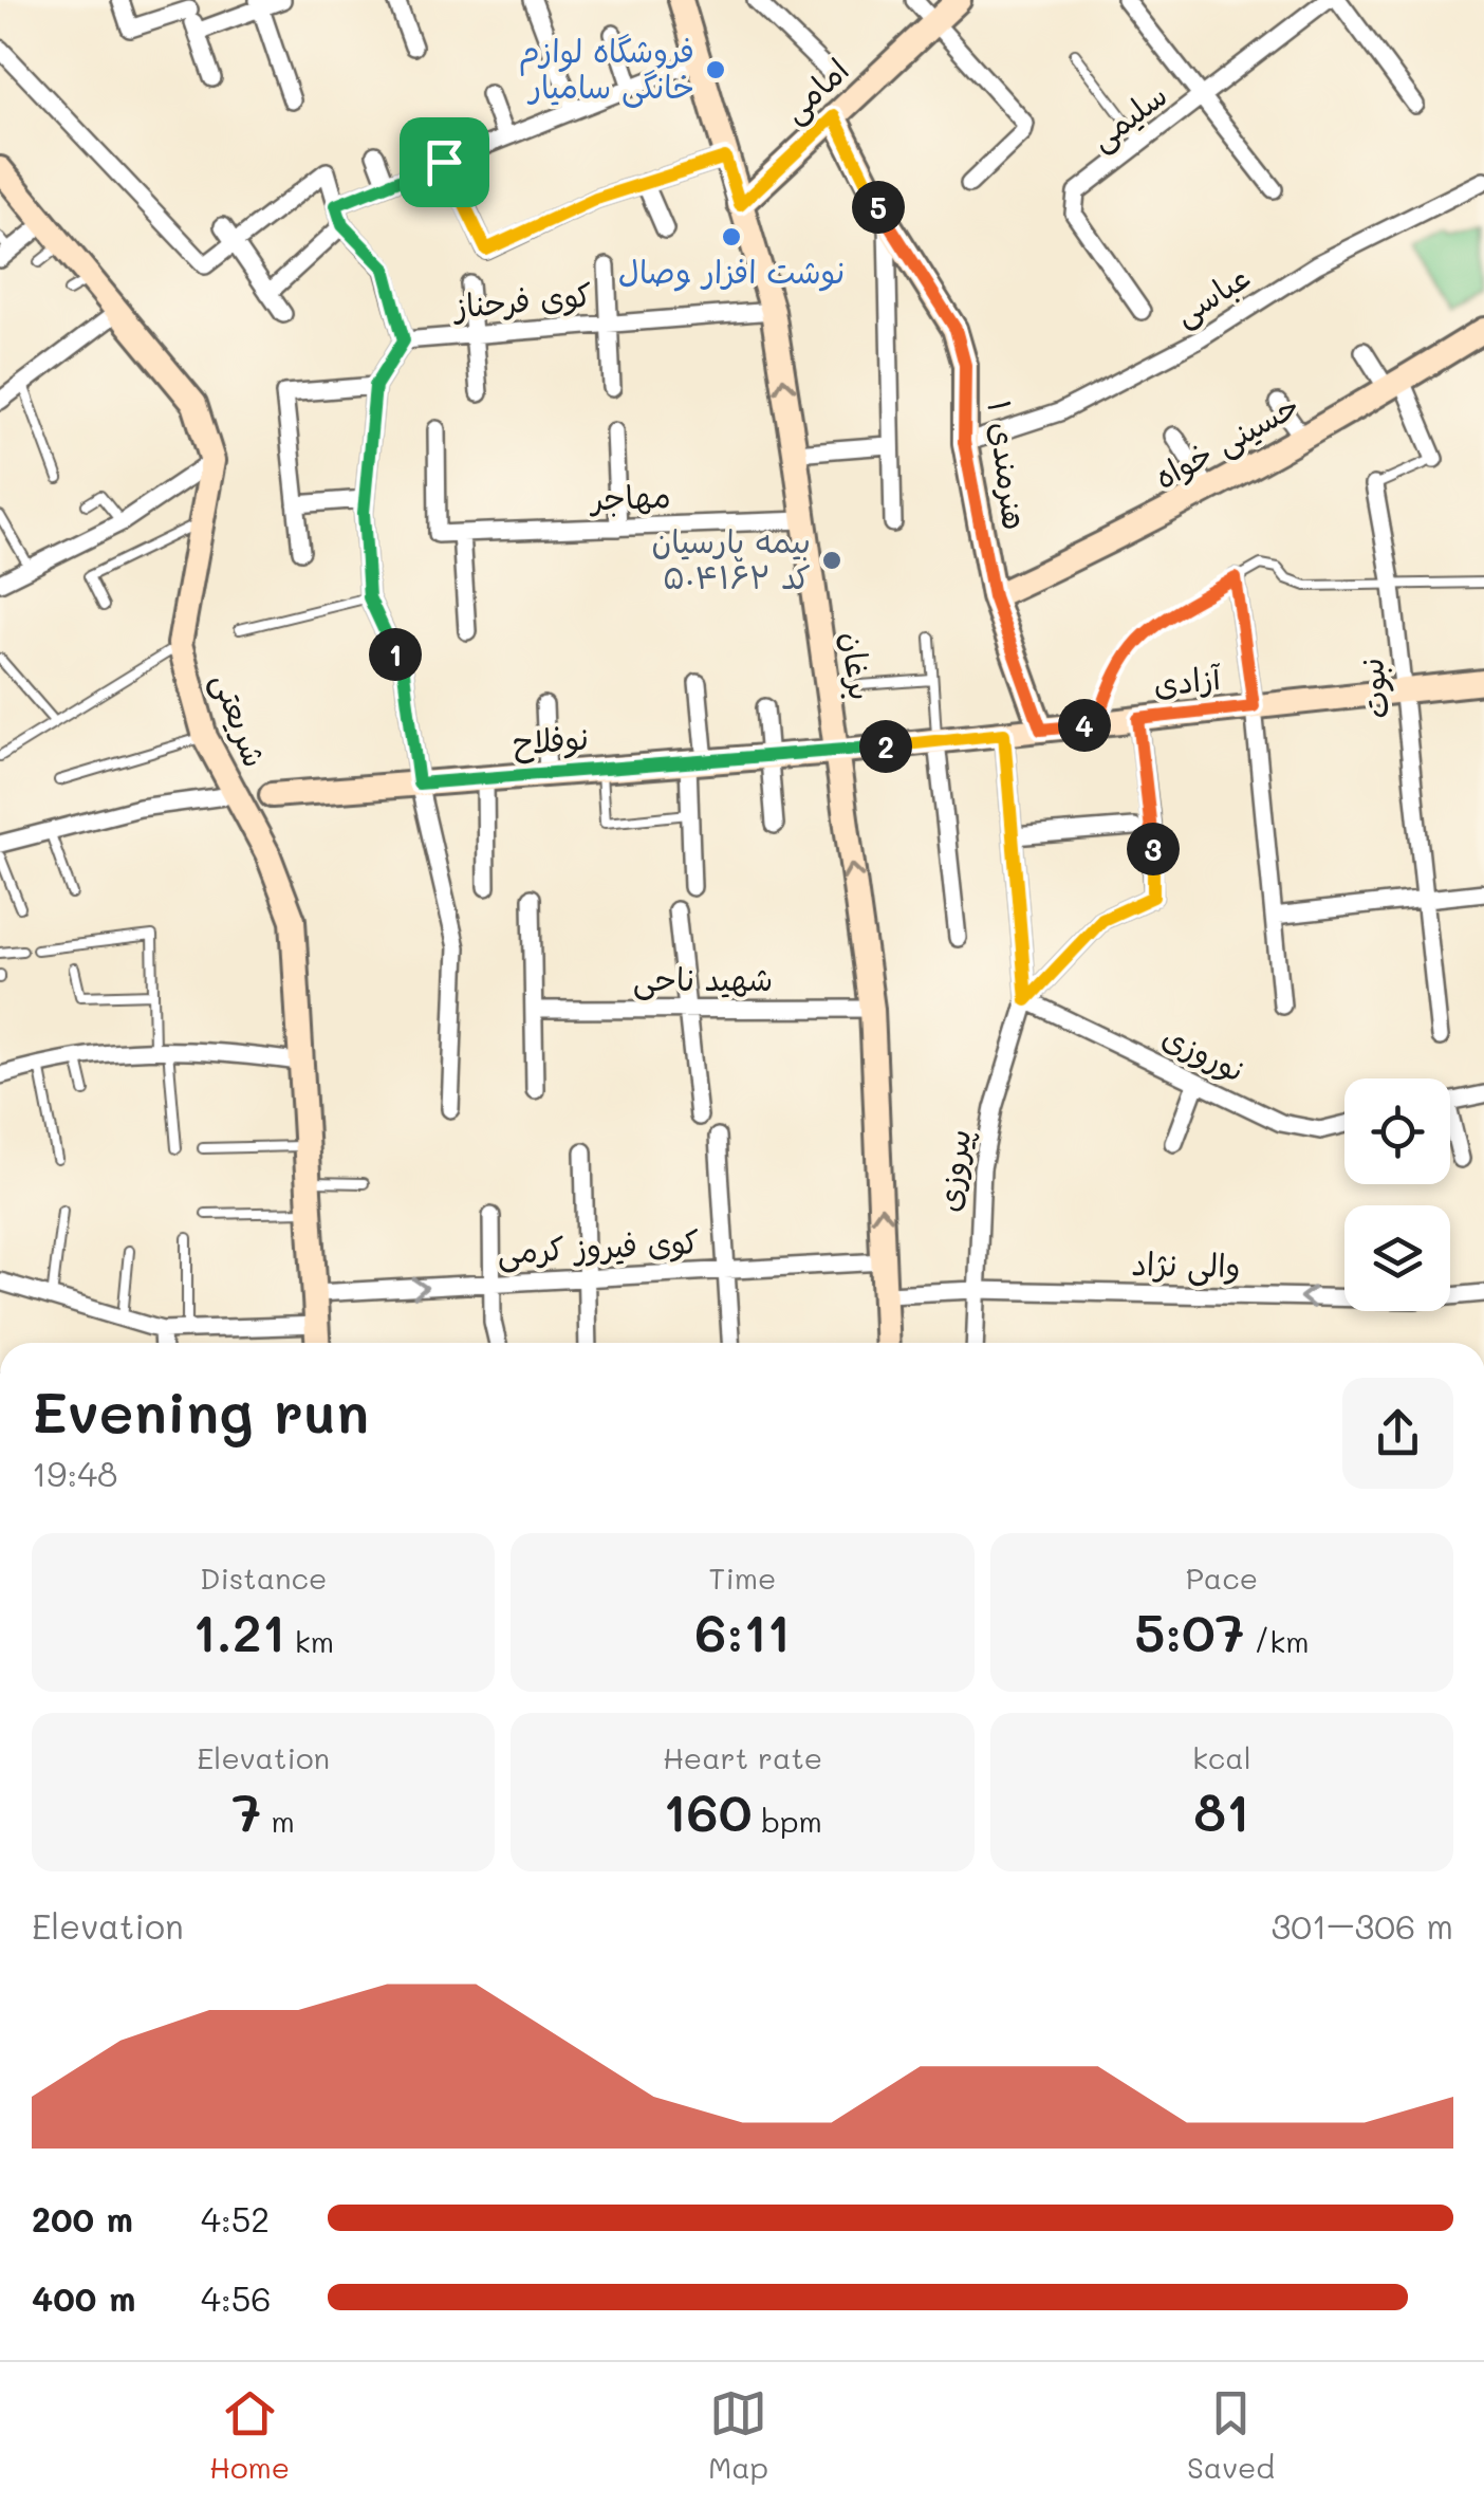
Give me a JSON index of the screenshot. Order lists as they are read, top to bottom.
{
  "streets": {
    "street": [
      "امامی",
      "سلیمی",
      "عباسی",
      "کوی فرحناز",
      "حسینی خواه",
      "هنرمندی ۱",
      "مهاجر",
      "برغان",
      "آزادی",
      "نبوت",
      "شریعتی",
      "نوفلاح",
      "شهید ناحی",
      "نوروزی",
      "پیروزی",
      "کوی فیروز کرمی",
      "والی نژاد"
    ]
  },
  "crossings": [
    ["امامی", "هنرمندی ۱"],
    ["امامی", "برغان"],
    ["عباسی", "هنرمندی ۱"],
    ["کوی فرحناز", "برغان"],
    ["حسینی خواه", "هنرمندی ۱"],
    ["حسینی خواه", "نبوت"],
    ["هنرمندی ۱", "آزادی"],
    ["مهاجر", "برغان"],
    ["برغان", "آزادی"],
    ["برغان", "نوفلاح"],
    ["برغان", "شهید ناحی"],
    ["برغان", "کوی فیروز کرمی"],
    ["برغان", "والی نژاد"],
    ["آزادی", "نبوت"],
    ["آزادی", "نوفلاح"],
    ["شریعتی", "کوی فیروز کرمی"],
    ["نوروزی", "پیروزی"],
    ["پیروزی", "والی نژاد"]
  ],
  "one_way": ["والی نژاد"],
  "places": ["فروشگاه لوازم خانگی سامیار", "نوشت افزار وصال", "بیمه پارسیان کد ۵۰۴۱۶۲"],
  "page": {
    "pins": [
      "5",
      "1",
      "4",
      "2",
      "3"
    ],
    "heading": ["Evening run", "19:48"],
    "stats": [
      ["Distance", "1.21 km"],
      ["Time", "6:11"],
      ["Pace", "5:07 /km"],
      ["Elevation", "7 m"],
      ["Heart rate", "160 bpm"],
      ["kcal", "81"]
    ],
    "chart": ["Elevation", "301–306 m"],
    "list": [
      {
        "name": "200 m",
        "note": "4:52"
      },
      {
        "name": "400 m",
        "note": "4:56"
      }
    ],
    "tabs": ["Home", "Map", "Saved"]
  }
}
